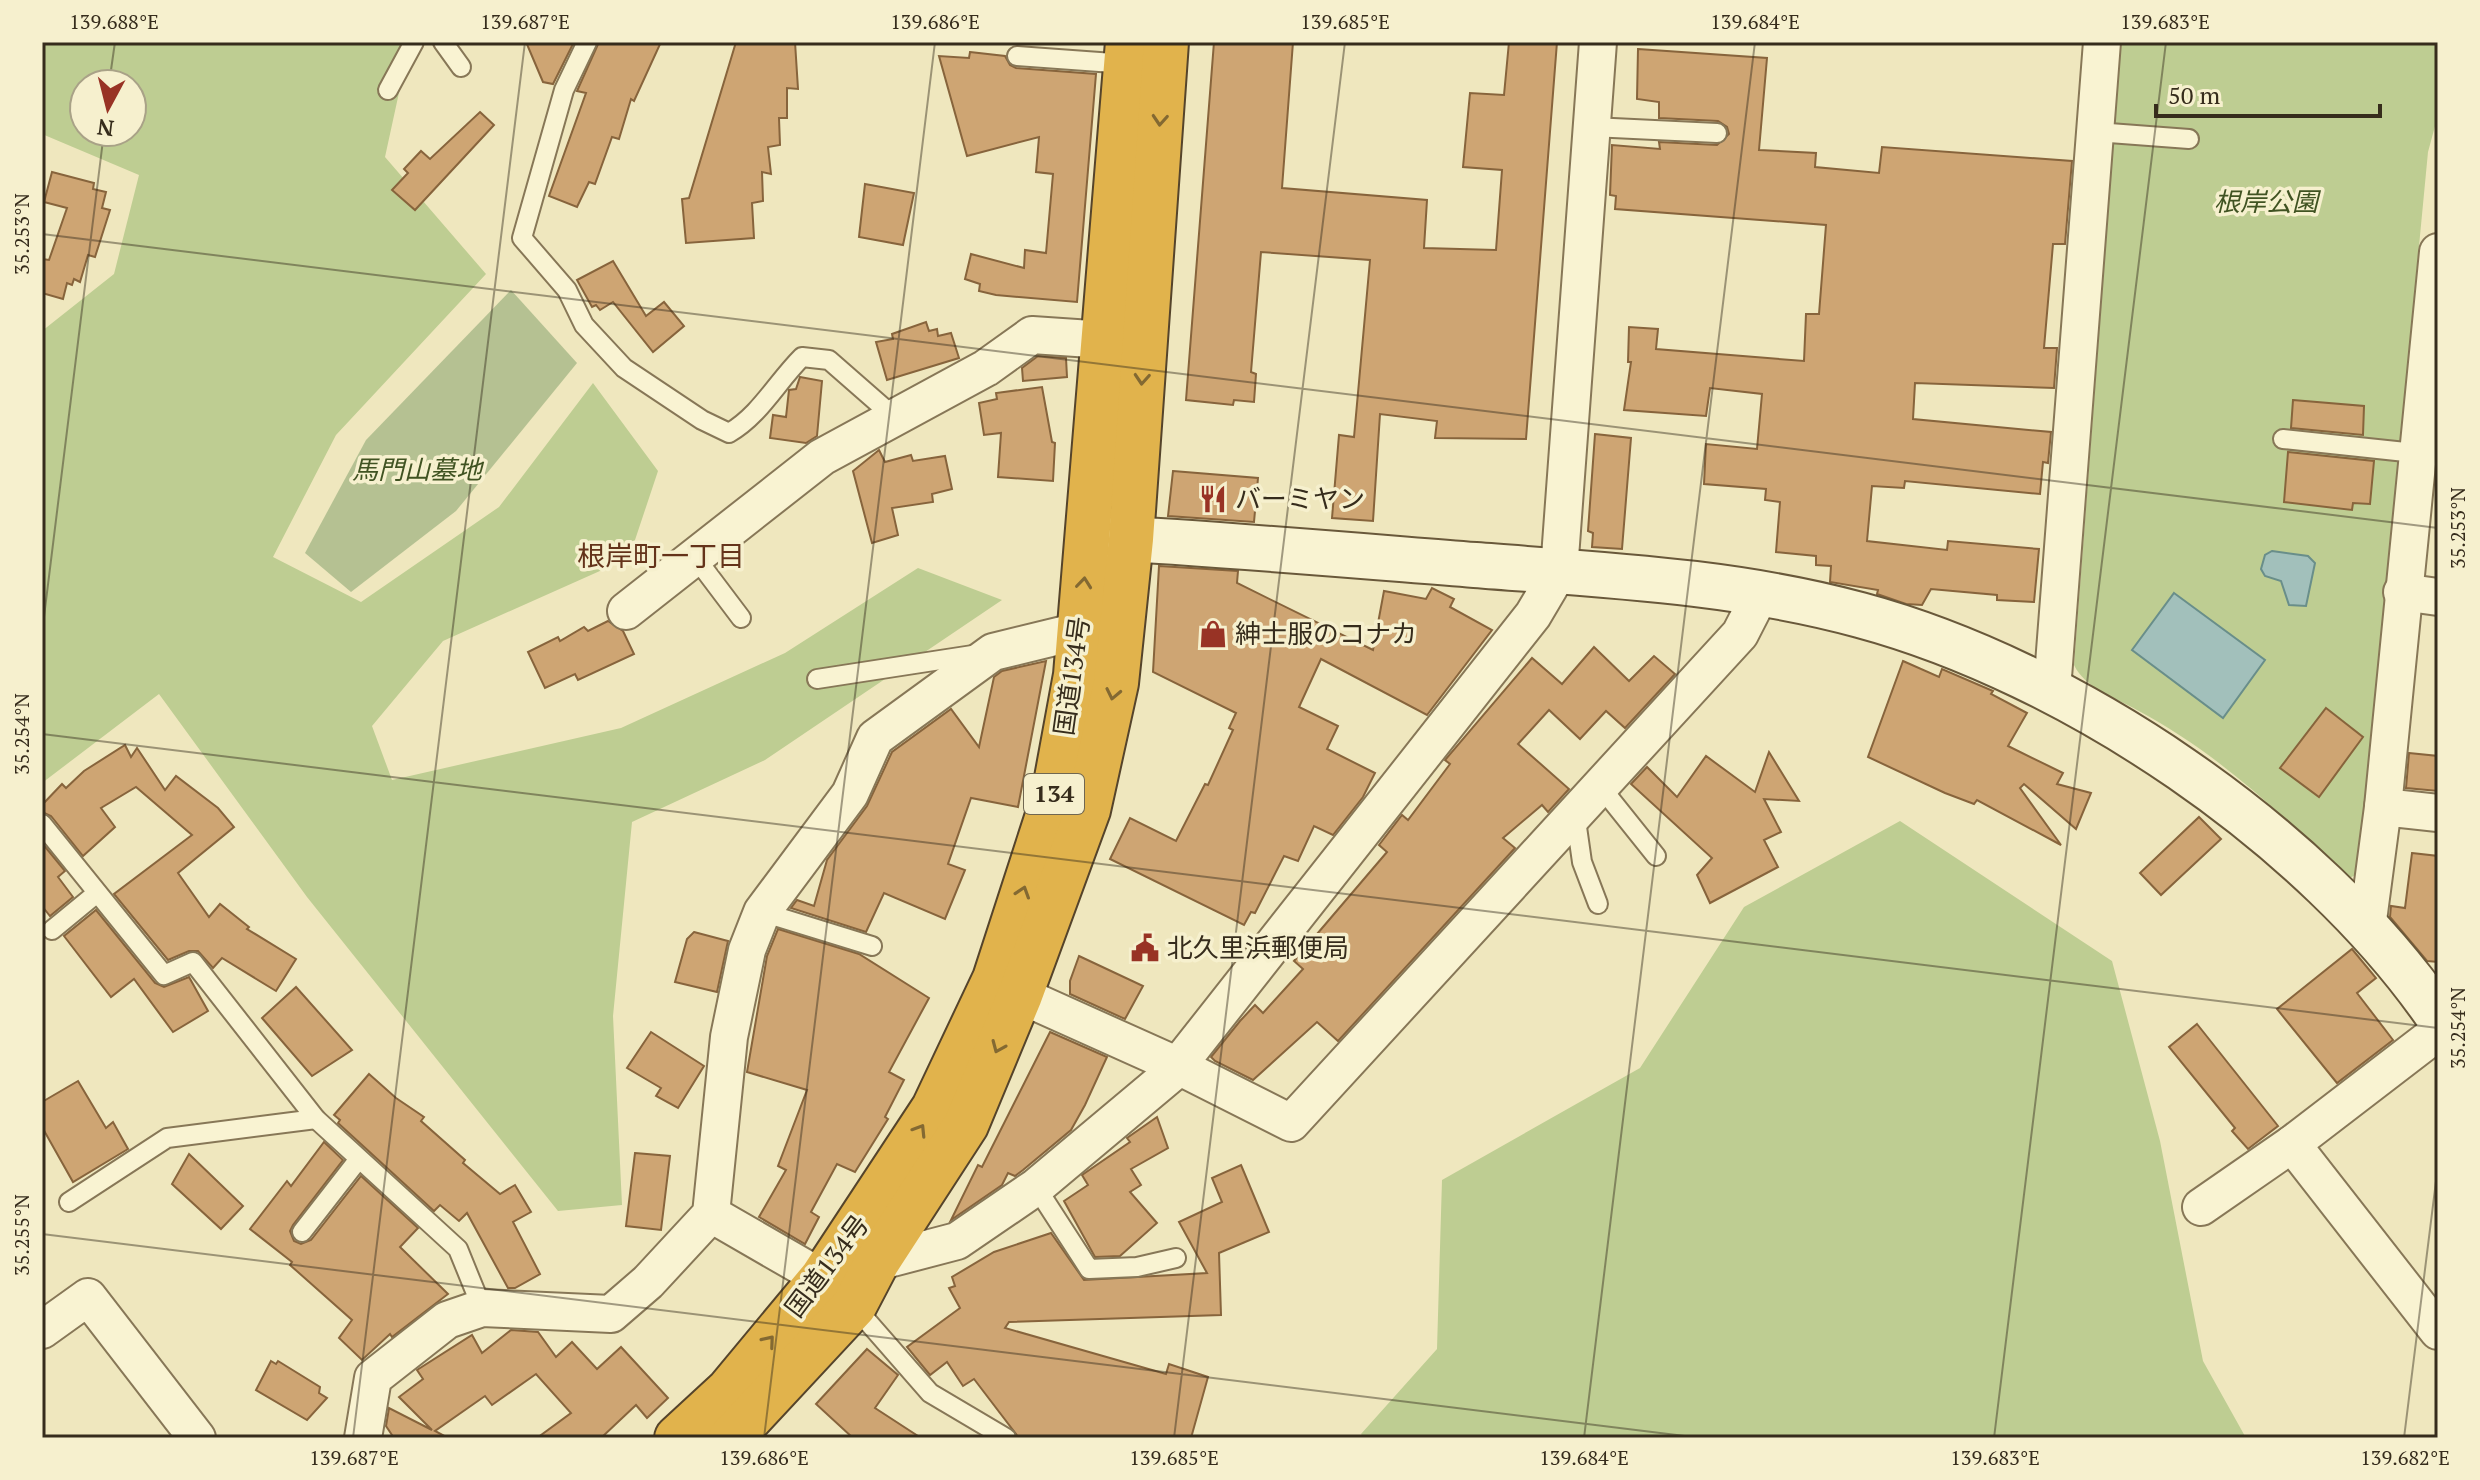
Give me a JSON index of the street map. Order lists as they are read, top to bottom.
{
  "streets": {
    "highway": ["国道134号", "134"]
  },
  "districts": ["根岸町一丁目"],
  "parks": ["根岸公園", "馬門山墓地"],
  "places": {
    "restaurant": ["バーミヤン"],
    "shop": ["紳士服のコナカ"],
    "public building": ["北久里浜郵便局"]
  },
  "scale_bar": "50 m",
  "north": "bottom",
  "coordinates": [
    "139.688°E",
    "139.687°E",
    "139.686°E",
    "139.685°E",
    "139.684°E",
    "139.683°E",
    "35.253°N",
    "35.254°N",
    "35.255°N",
    "139.682°E"
  ]
}
